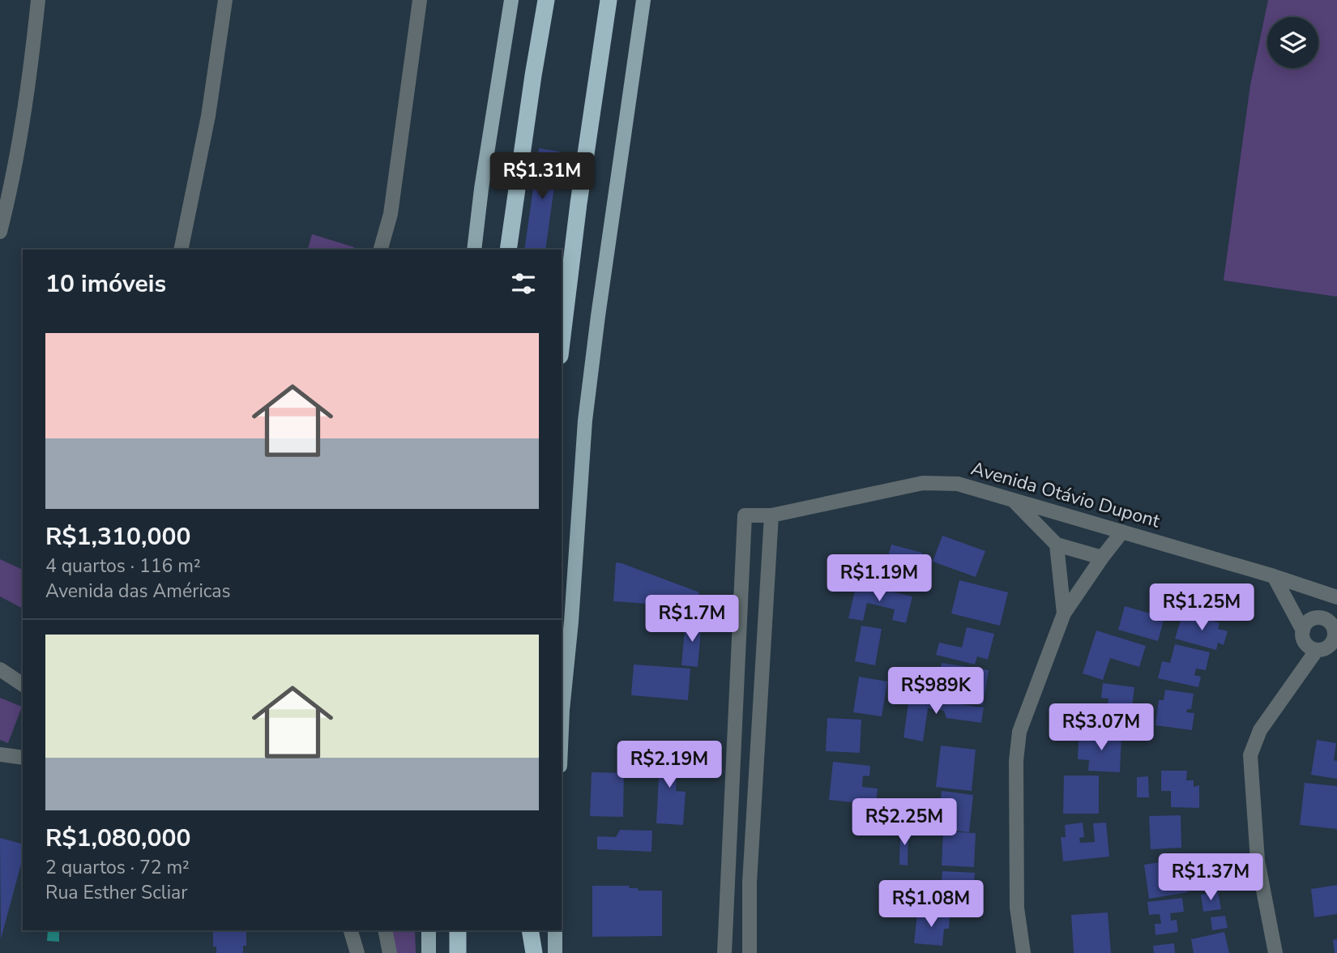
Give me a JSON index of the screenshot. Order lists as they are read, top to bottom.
{
  "streets": {
    "street": ["Avenida Otávio Dupont"]
  },
  "page": {
    "price": [
      "R$1.31M",
      "R$1.19M",
      "R$1.25M",
      "R$1.7M",
      "R$989K",
      "R$3.07M",
      "R$2.19M",
      "R$2.25M",
      "R$1.37M",
      "R$1.08M"
    ],
    "heading": "10 imóveis",
    "list": [
      {
        "name": "R$1,310,000",
        "note": "4 quartos · 116 m² · Avenida das Américas"
      },
      {
        "name": "R$1,080,000",
        "note": "2 quartos · 72 m² · Rua Esther Scliar"
      }
    ]
  }
}
